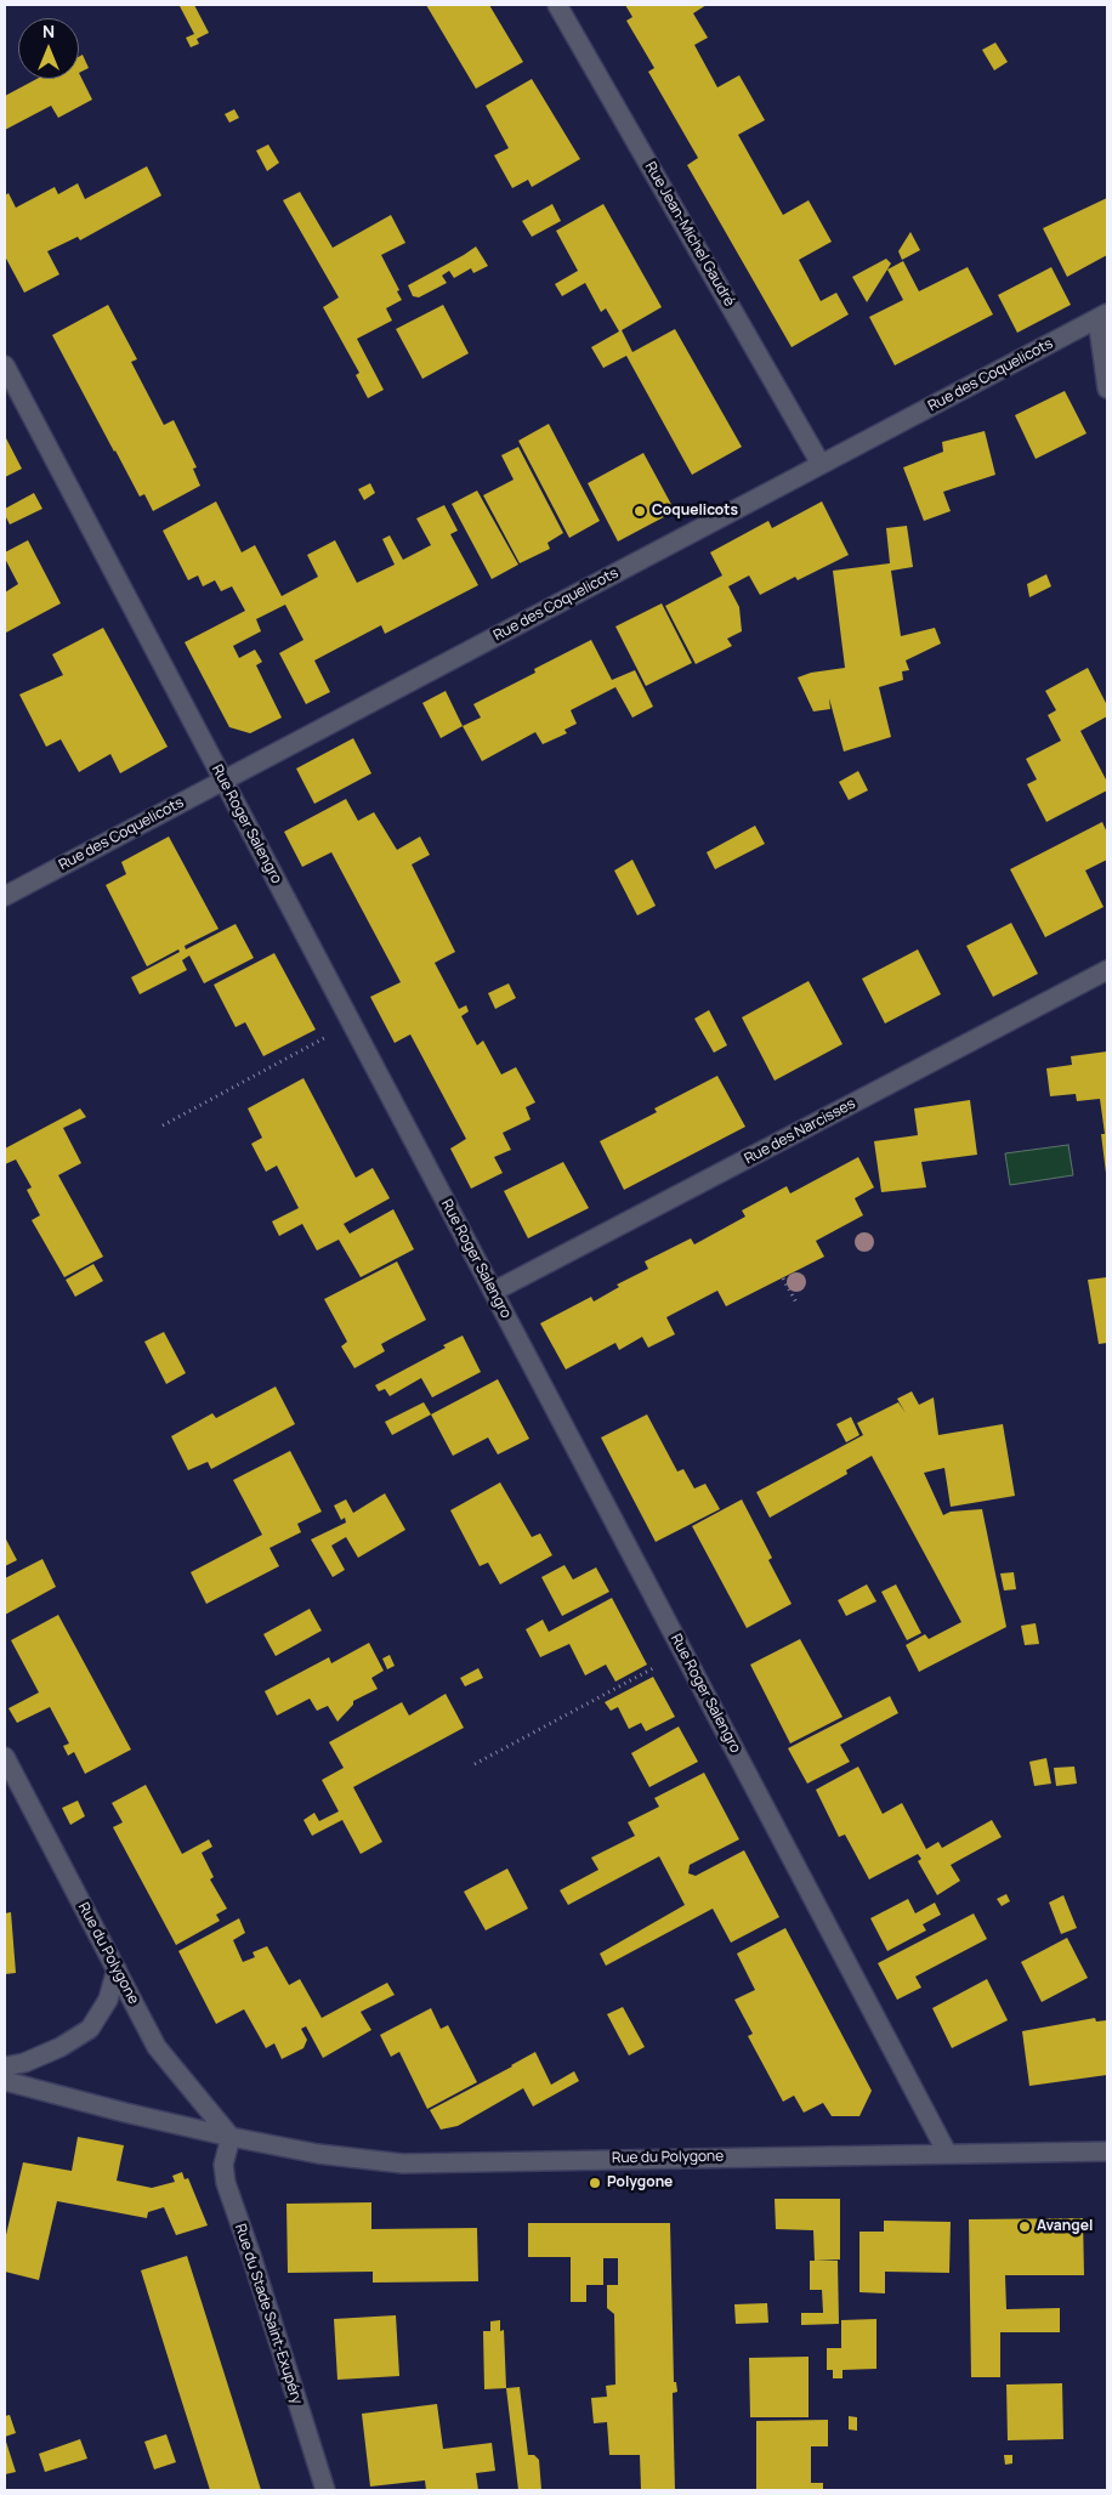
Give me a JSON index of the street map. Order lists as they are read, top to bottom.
{
  "streets": {
    "street": [
      "Rue Jean-Michel Gaudré",
      "Rue des Coquelicots",
      "Rue Roger Salengro",
      "Rue des Narcisses",
      "Rue du Polygone",
      "Rue du Stade Saint-Exupéry"
    ]
  },
  "crossings": [
    ["Rue Jean-Michel Gaudré", "Rue des Coquelicots"],
    ["Rue des Coquelicots", "Rue Roger Salengro"],
    ["Rue Roger Salengro", "Rue des Narcisses"],
    ["Rue Roger Salengro", "Rue du Polygone"],
    ["Rue du Polygone", "Rue du Stade Saint-Exupéry"]
  ],
  "places": ["Coquelicots", "Polygone", "Avangel"],
  "north": "top"
}
